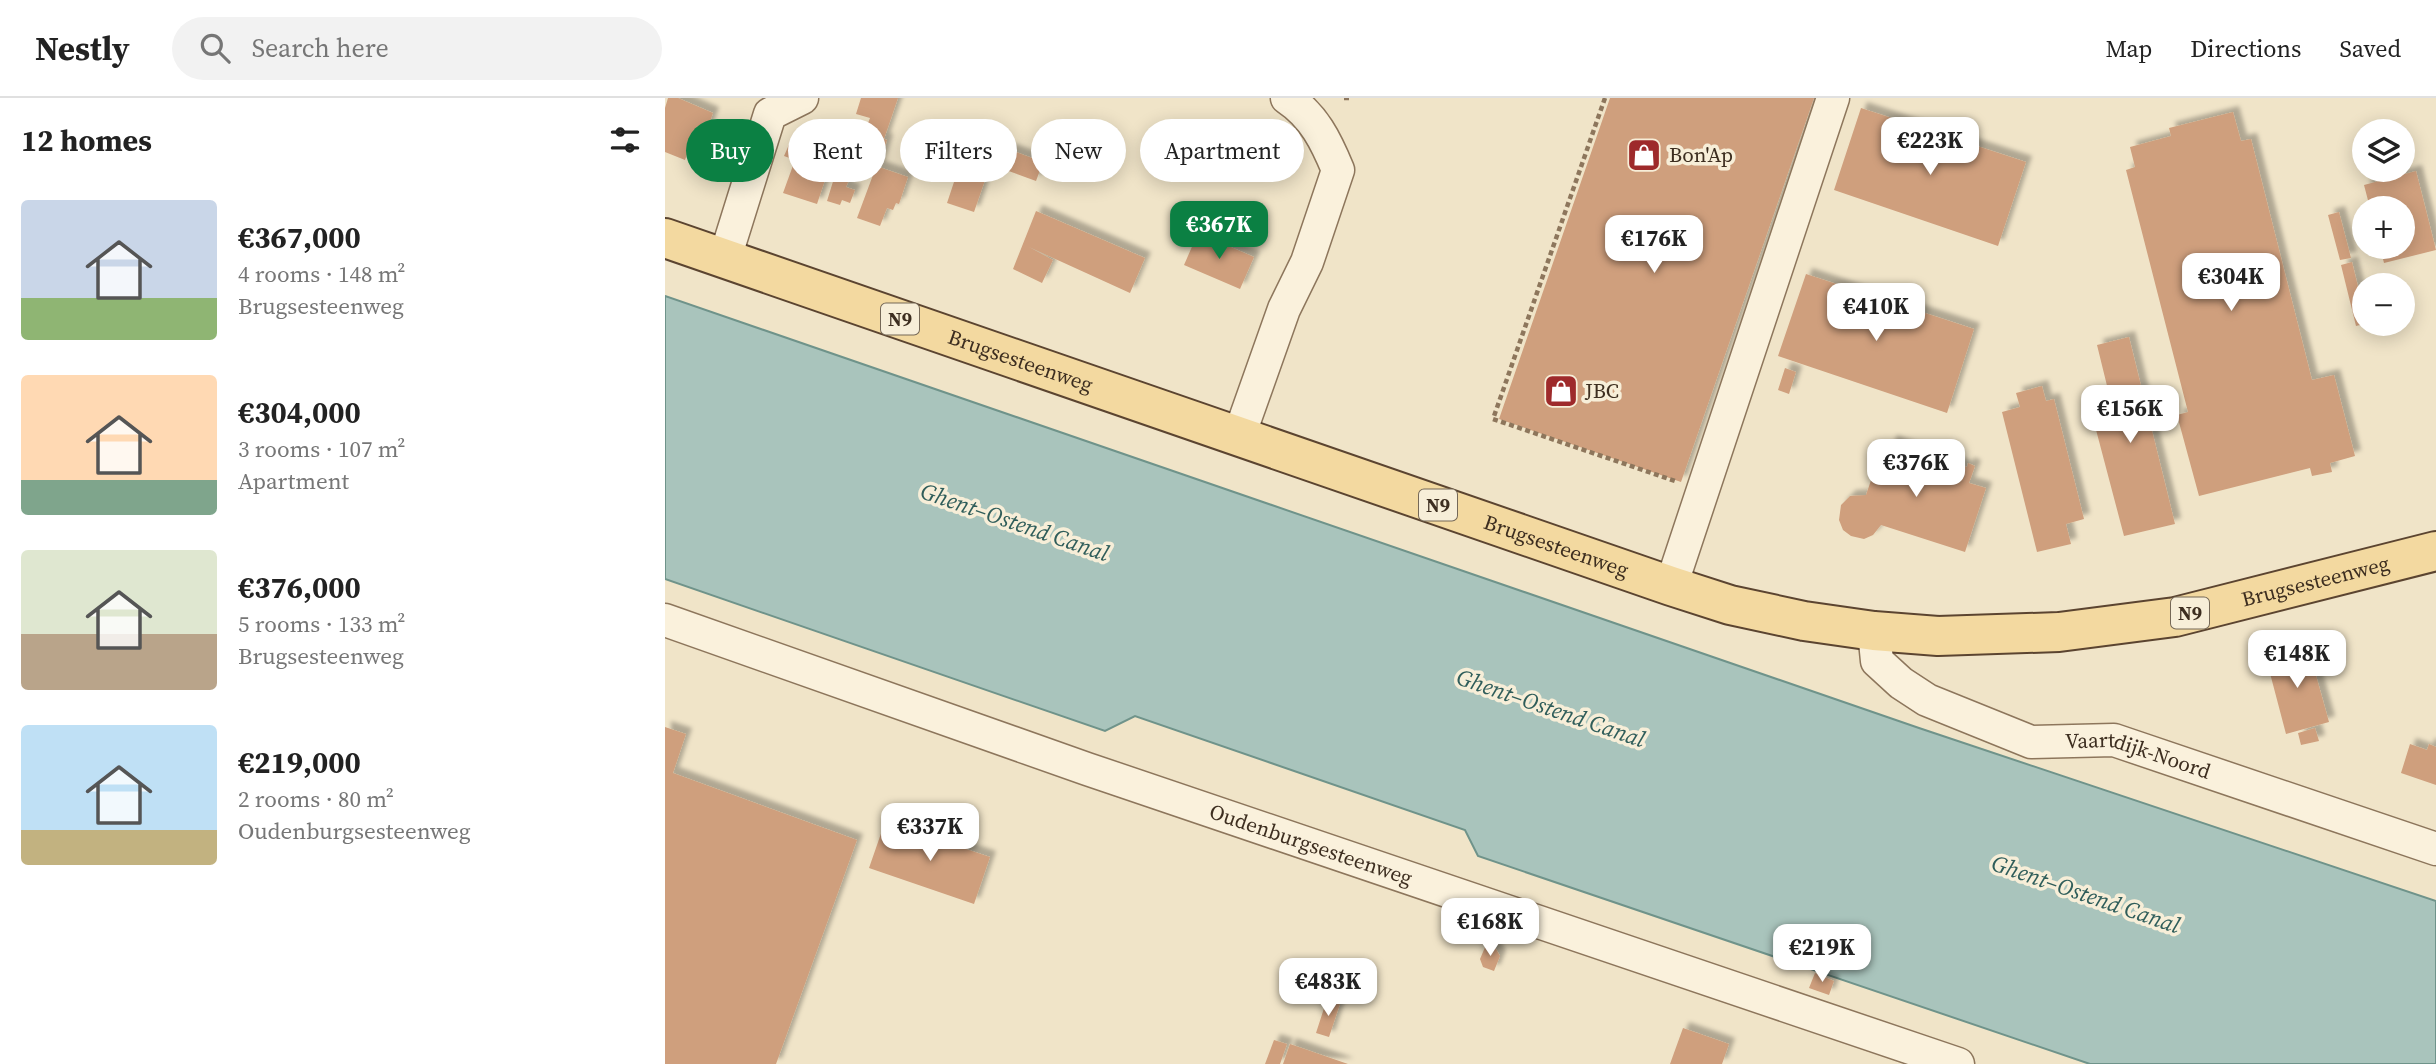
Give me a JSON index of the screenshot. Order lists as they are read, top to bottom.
{
  "streets": {
    "main road": ["N9", "Brugsesteenweg"],
    "street": ["Vaartdijk-Noord", "Oudenburgsesteenweg"]
  },
  "crossings": [
    ["Brugsesteenweg", "Vaartdijk-Noord"]
  ],
  "water": ["Ghent–Ostend Canal"],
  "places": {
    "shop": ["Bon'Ap", "JBC"]
  },
  "page": {
    "header": "Nestly",
    "search": "Search here",
    "nav": ["Map", "Directions", "Saved"],
    "heading": "12 homes",
    "price": [
      "€223K",
      "€367K",
      "€176K",
      "€304K",
      "€410K",
      "€156K",
      "€376K",
      "€148K",
      "€337K",
      "€168K",
      "€219K",
      "€483K"
    ],
    "map_buttons": ["+", "−"],
    "chip": [
      "Buy",
      "Rent",
      "Filters",
      "New",
      "Apartment"
    ],
    "list": [
      {
        "name": "€367,000",
        "note": "4 rooms · 148 m² · Brugsesteenweg"
      },
      {
        "name": "€304,000",
        "note": "3 rooms · 107 m² · Apartment"
      },
      {
        "name": "€376,000",
        "note": "5 rooms · 133 m² · Brugsesteenweg"
      },
      {
        "name": "€219,000",
        "note": "2 rooms · 80 m² · Oudenburgsesteenweg"
      }
    ]
  }
}
